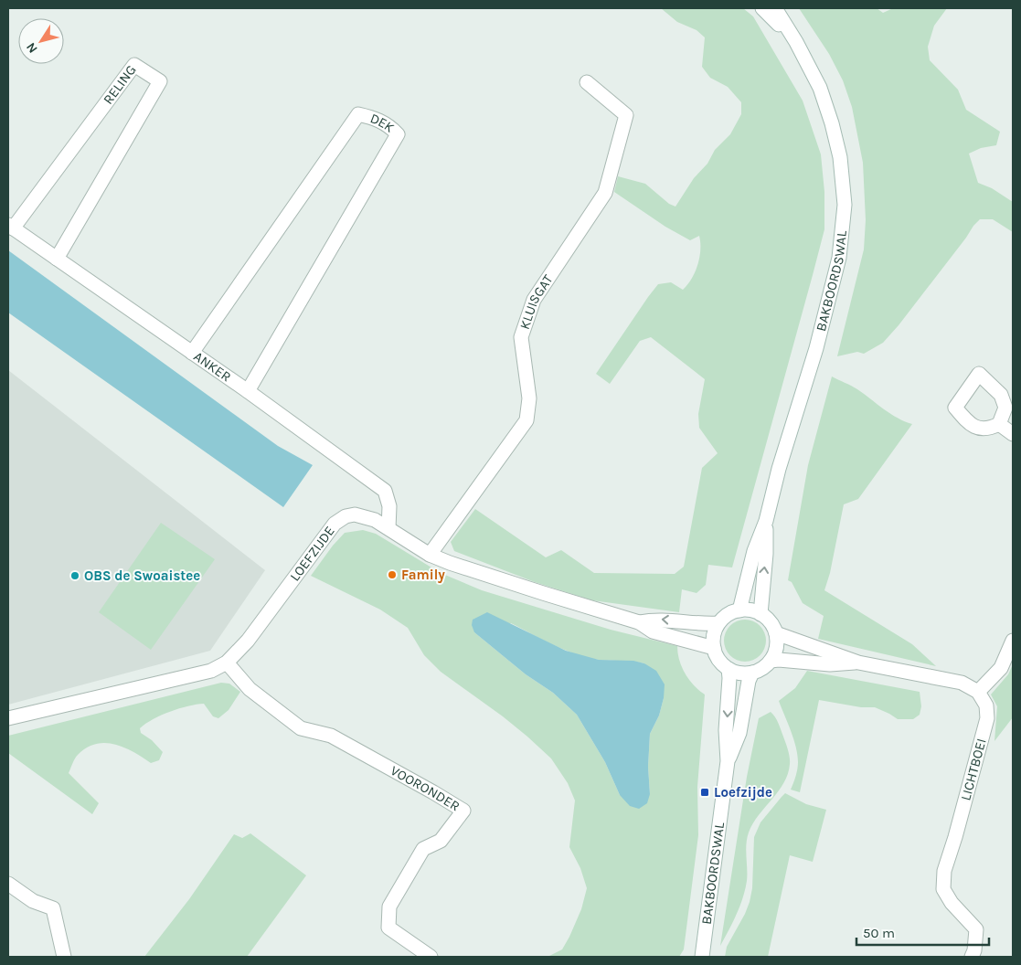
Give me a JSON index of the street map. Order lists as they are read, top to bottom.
{
  "streets": {
    "street": [
      "RELING",
      "DEK",
      "BAKBOORDSWAL",
      "KLUISGAT",
      "ANKER",
      "LOEFZIJDE",
      "LICHTBOEI",
      "VOORONDER"
    ]
  },
  "crossings": [
    ["RELING", "ANKER"],
    ["DEK", "ANKER"],
    ["BAKBOORDSWAL", "LOEFZIJDE"],
    ["KLUISGAT", "LOEFZIJDE"],
    ["ANKER", "LOEFZIJDE"],
    ["LOEFZIJDE", "VOORONDER"]
  ],
  "places": {
    "other": ["Family", "OBS de Swoaistee"],
    "transit": ["Loefzijde"]
  },
  "scale_bar": "50 m",
  "north": "bottom left"
}
